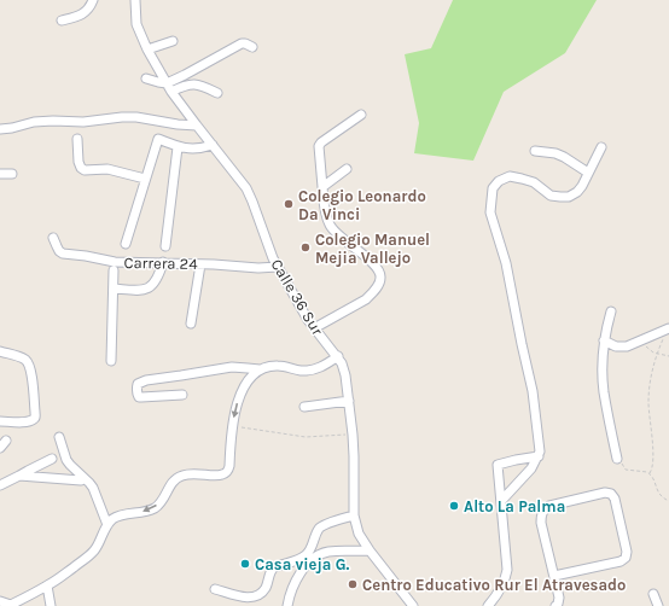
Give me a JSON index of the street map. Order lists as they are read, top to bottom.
{
  "streets": {
    "street": ["Carrera 24", "Calle 36 Sur"]
  },
  "crossings": [
    ["Carrera 24", "Calle 36 Sur"]
  ],
  "places": [
    "Colegio Leonardo Da Vinci",
    "Colegio Manuel Mejia Vallejo",
    "Alto La Palma",
    "Casa vieja G.",
    "Centro Educativo Rur El Atravesado"
  ]
}
